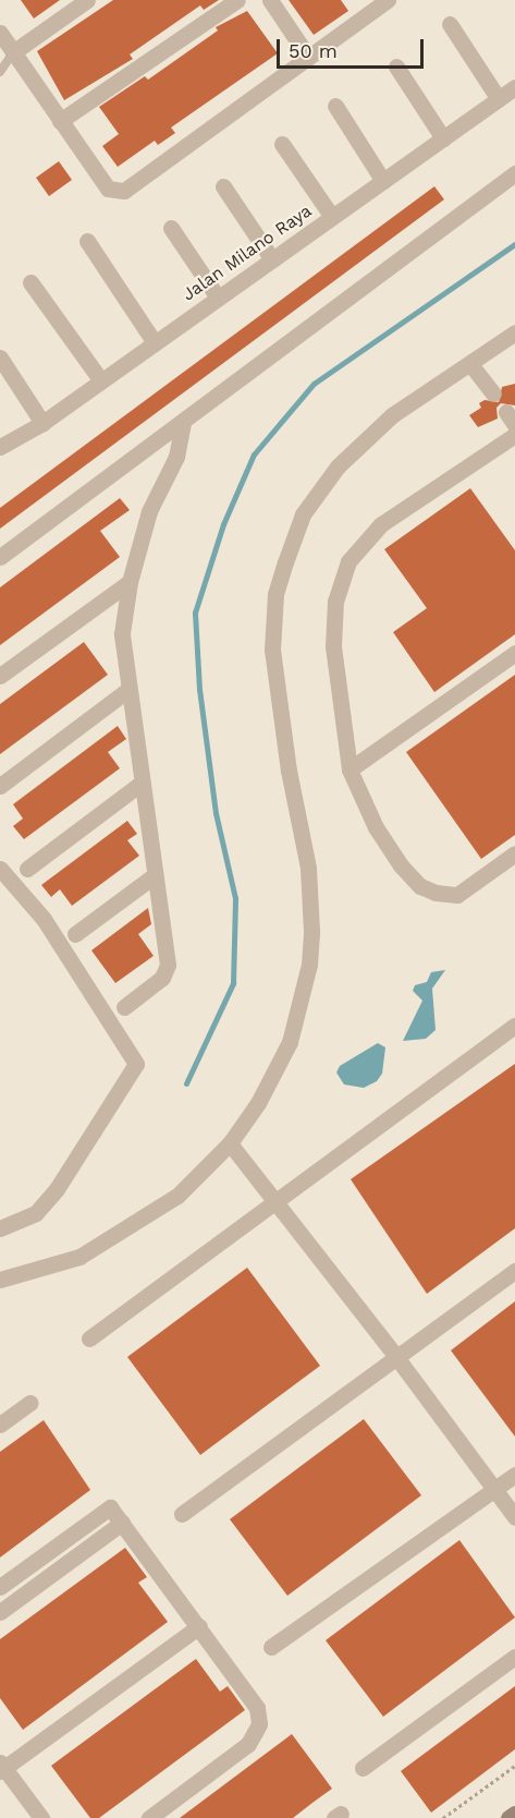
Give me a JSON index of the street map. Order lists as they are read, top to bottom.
{
  "streets": {
    "street": ["Jalan Milano Raya"]
  },
  "scale_bar": "50 m"
}
